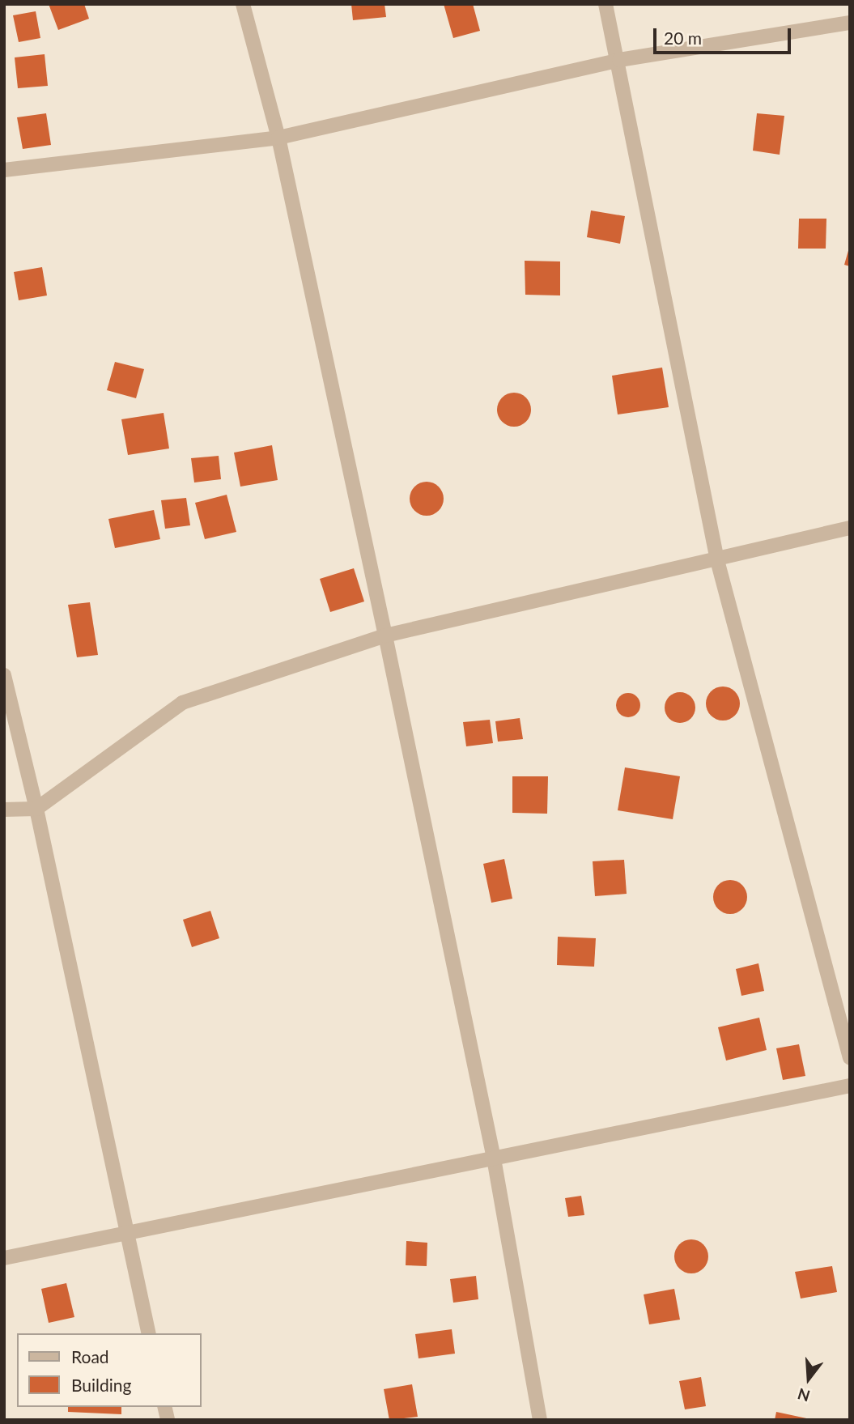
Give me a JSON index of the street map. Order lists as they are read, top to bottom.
{
  "legend": ["Road", "Building"],
  "scale_bar": "20 m",
  "north": "bottom"
}
